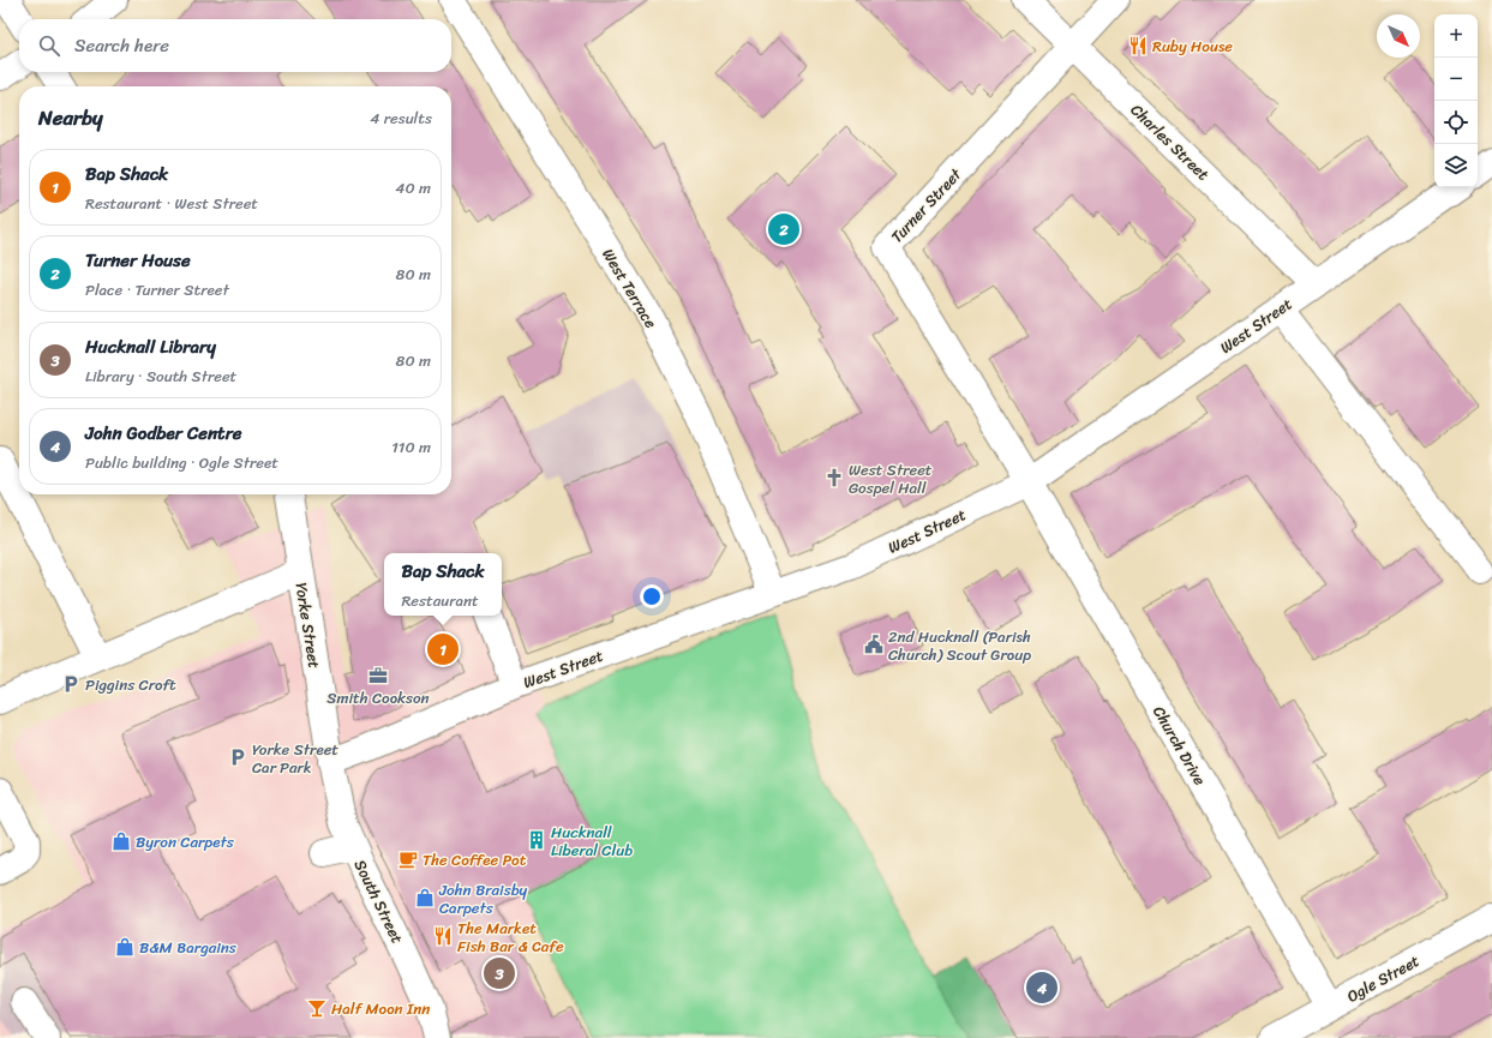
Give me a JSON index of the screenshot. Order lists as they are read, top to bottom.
{
  "streets": {
    "street": [
      "Charles Street",
      "Turner Street",
      "West Terrace",
      "West Street",
      "Yorke Street",
      "Church Drive",
      "South Street",
      "Ogle Street"
    ]
  },
  "crossings": [
    ["Charles Street", "Turner Street"],
    ["Charles Street", "West Street"],
    ["Turner Street", "West Street"],
    ["Turner Street", "Church Drive"],
    ["West Terrace", "West Street"],
    ["West Street", "Yorke Street"],
    ["West Street", "Church Drive"],
    ["West Street", "South Street"],
    ["Yorke Street", "South Street"],
    ["Church Drive", "Ogle Street"]
  ],
  "places": {
    "restaurant": ["Ruby House", "The Market Fish Bar & Cafe"],
    "church": ["West Street Gospel Hall"],
    "public building": ["2nd Hucknall (Parish Church) Scout Group"],
    "office": ["Smith Cookson"],
    "parking": ["Piggins Croft", "Yorke Street Car Park"],
    "building": ["Hucknall Liberal Club"],
    "shop": ["Byron Carpets", "John Braisby Carpets", "B&M Bargains"],
    "cafe": ["The Coffee Pot"],
    "bar": ["Half Moon Inn"]
  },
  "north": "bottom right",
  "page": {
    "map_buttons": ["+", "−"],
    "search": "Search here",
    "heading": ["Nearby", "4 results"],
    "list": [
      {
        "mark": "1",
        "name": "Bap Shack",
        "note": "Restaurant · West Street",
        "value": "40 m"
      },
      {
        "mark": "2",
        "name": "Turner House",
        "note": "Place · Turner Street",
        "value": "80 m"
      },
      {
        "mark": "3",
        "name": "Hucknall Library",
        "note": "Library · South Street",
        "value": "80 m"
      },
      {
        "mark": "4",
        "name": "John Godber Centre",
        "note": "Public building · Ogle Street",
        "value": "110 m"
      }
    ],
    "pins": [
      "2",
      "1",
      "3",
      "4"
    ],
    "popup": ["Bap Shack", "Restaurant"]
  }
}
